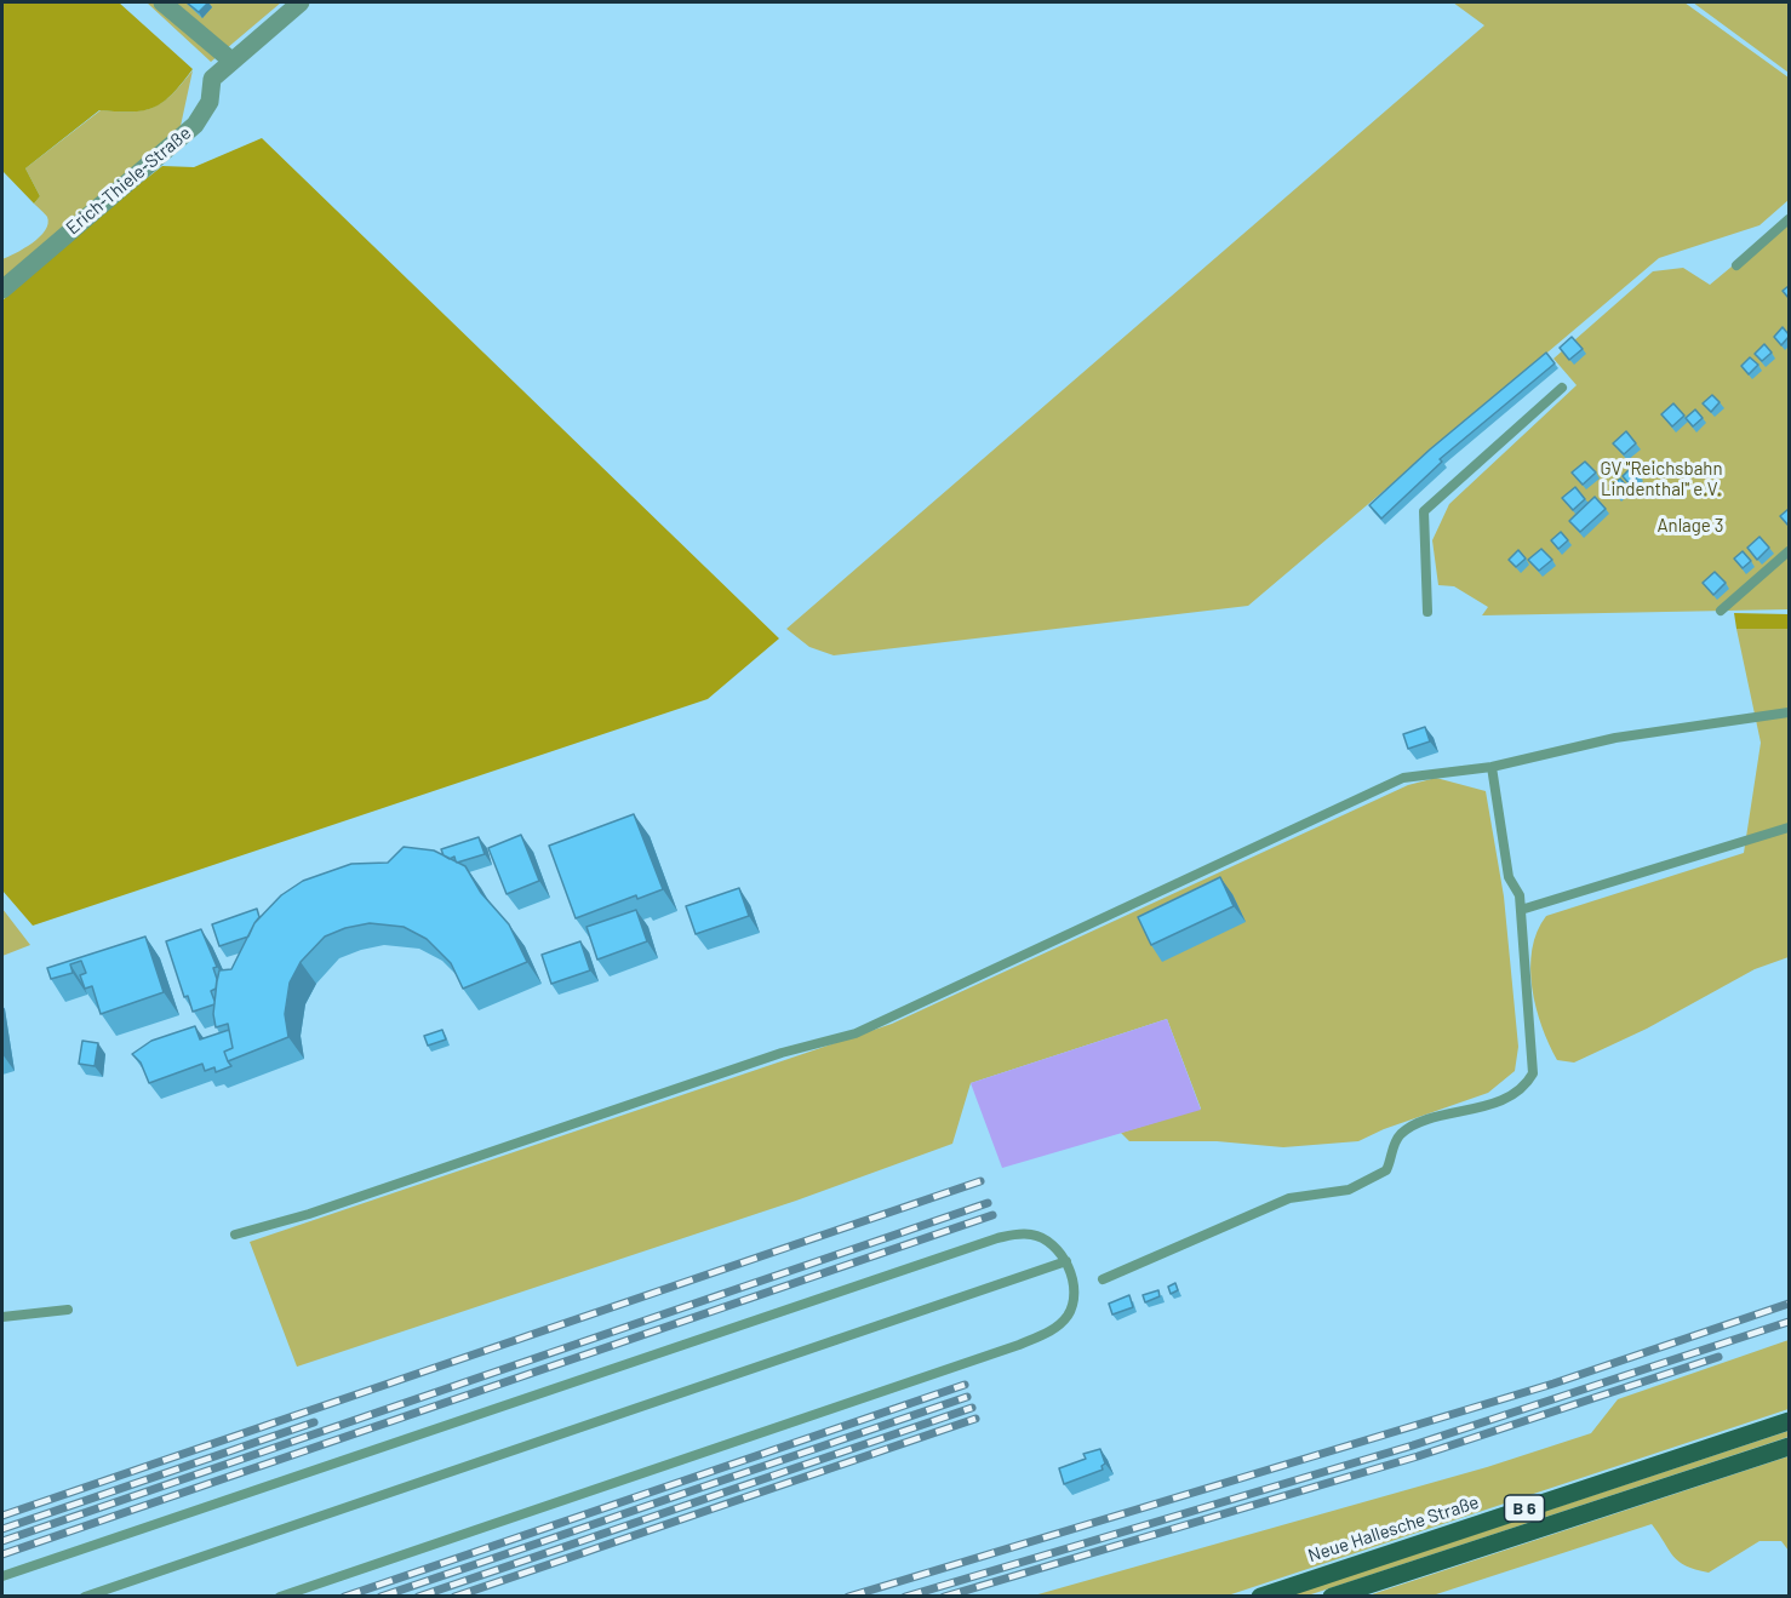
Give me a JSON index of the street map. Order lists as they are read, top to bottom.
{
  "streets": {
    "main road": ["B 6", "Neue Hallesche Straße"],
    "street": ["Erich-Thiele-Straße"]
  },
  "parks": ["GV \"Reichsbahn Lindenthal\" e.V.", "Anlage 3"]
}
